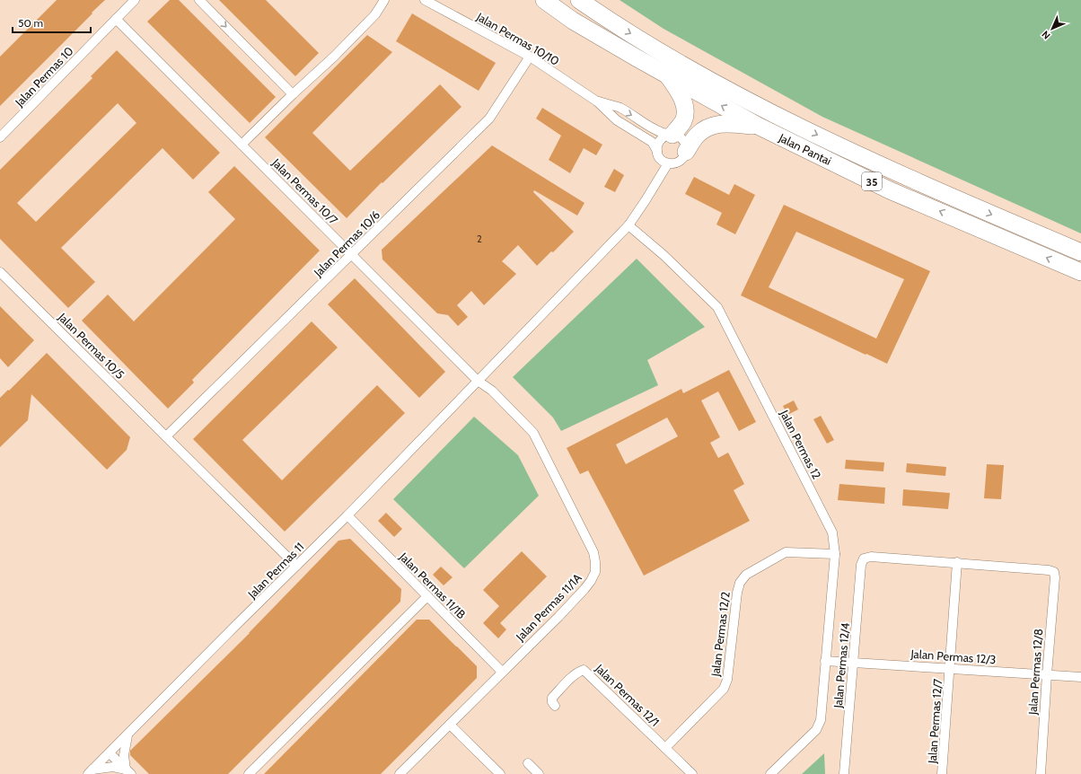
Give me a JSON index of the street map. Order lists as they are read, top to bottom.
{
  "streets": {
    "highway": ["Jalan Pantai", "35"],
    "street": [
      "Jalan Permas 10/10",
      "Jalan Permas 10",
      "Jalan Permas 10/7",
      "Jalan Permas 10/6",
      "Jalan Permas 10/5",
      "Jalan Permas 12",
      "Jalan Permas 11",
      "Jalan Permas 11/1B",
      "Jalan Permas 11/1A",
      "Jalan Permas 12/2",
      "Jalan Permas 12/3",
      "Jalan Permas 12/4",
      "Jalan Permas 12/8",
      "Jalan Permas 12/1",
      "Jalan Permas 12/7"
    ]
  },
  "crossings": [
    ["Jalan Permas 10/10", "Jalan Permas 10/6"],
    ["Jalan Permas 10", "Jalan Permas 10/7"],
    ["Jalan Permas 10/7", "Jalan Permas 10/6"],
    ["Jalan Permas 10/7", "Jalan Permas 11"],
    ["Jalan Permas 10/7", "Jalan Permas 11/1A"],
    ["Jalan Permas 10/6", "Jalan Permas 10/5"],
    ["Jalan Permas 10/5", "Jalan Permas 11"],
    ["Jalan Permas 12", "Jalan Permas 11"],
    ["Jalan Permas 12", "Jalan Permas 12/2"],
    ["Jalan Permas 12", "Jalan Permas 12/3"],
    ["Jalan Permas 11", "Jalan Permas 11/1B"],
    ["Jalan Permas 11", "Jalan Permas 11/1A"],
    ["Jalan Permas 11/1B", "Jalan Permas 11/1A"],
    ["Jalan Permas 12/2", "Jalan Permas 12/1"],
    ["Jalan Permas 12/3", "Jalan Permas 12/4"],
    ["Jalan Permas 12/3", "Jalan Permas 12/8"],
    ["Jalan Permas 12/3", "Jalan Permas 12/7"],
    ["Jalan Permas 12/4", "Jalan Permas 12/8"],
    ["Jalan Permas 12/4", "Jalan Permas 12/7"],
    ["Jalan Permas 12/8", "Jalan Permas 12/7"]
  ],
  "house_numbers": ["2"],
  "scale_bar": "50 m",
  "north": "bottom left"
}
